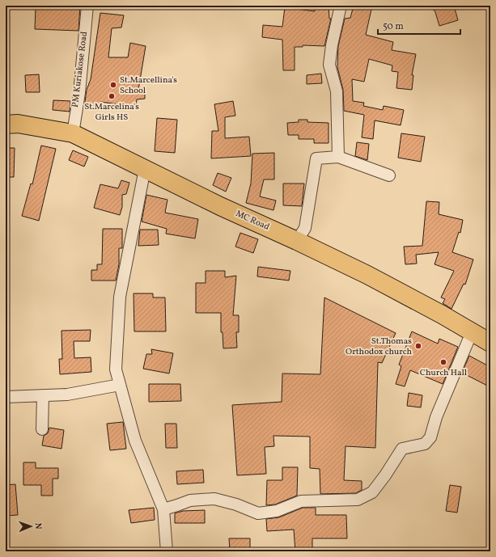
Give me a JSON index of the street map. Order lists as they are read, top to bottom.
{
  "streets": {
    "main road": ["MC Road"],
    "street": ["PM Kuriakose Road"]
  },
  "crossings": [
    ["PM Kuriakose Road", "MC Road"]
  ],
  "places": [
    "St.Marcellina's School",
    "St.Marcelina's Girls HS",
    "St.Thomas Orthodox church",
    "Church Hall"
  ],
  "scale_bar": "50 m",
  "north": "right"
}
